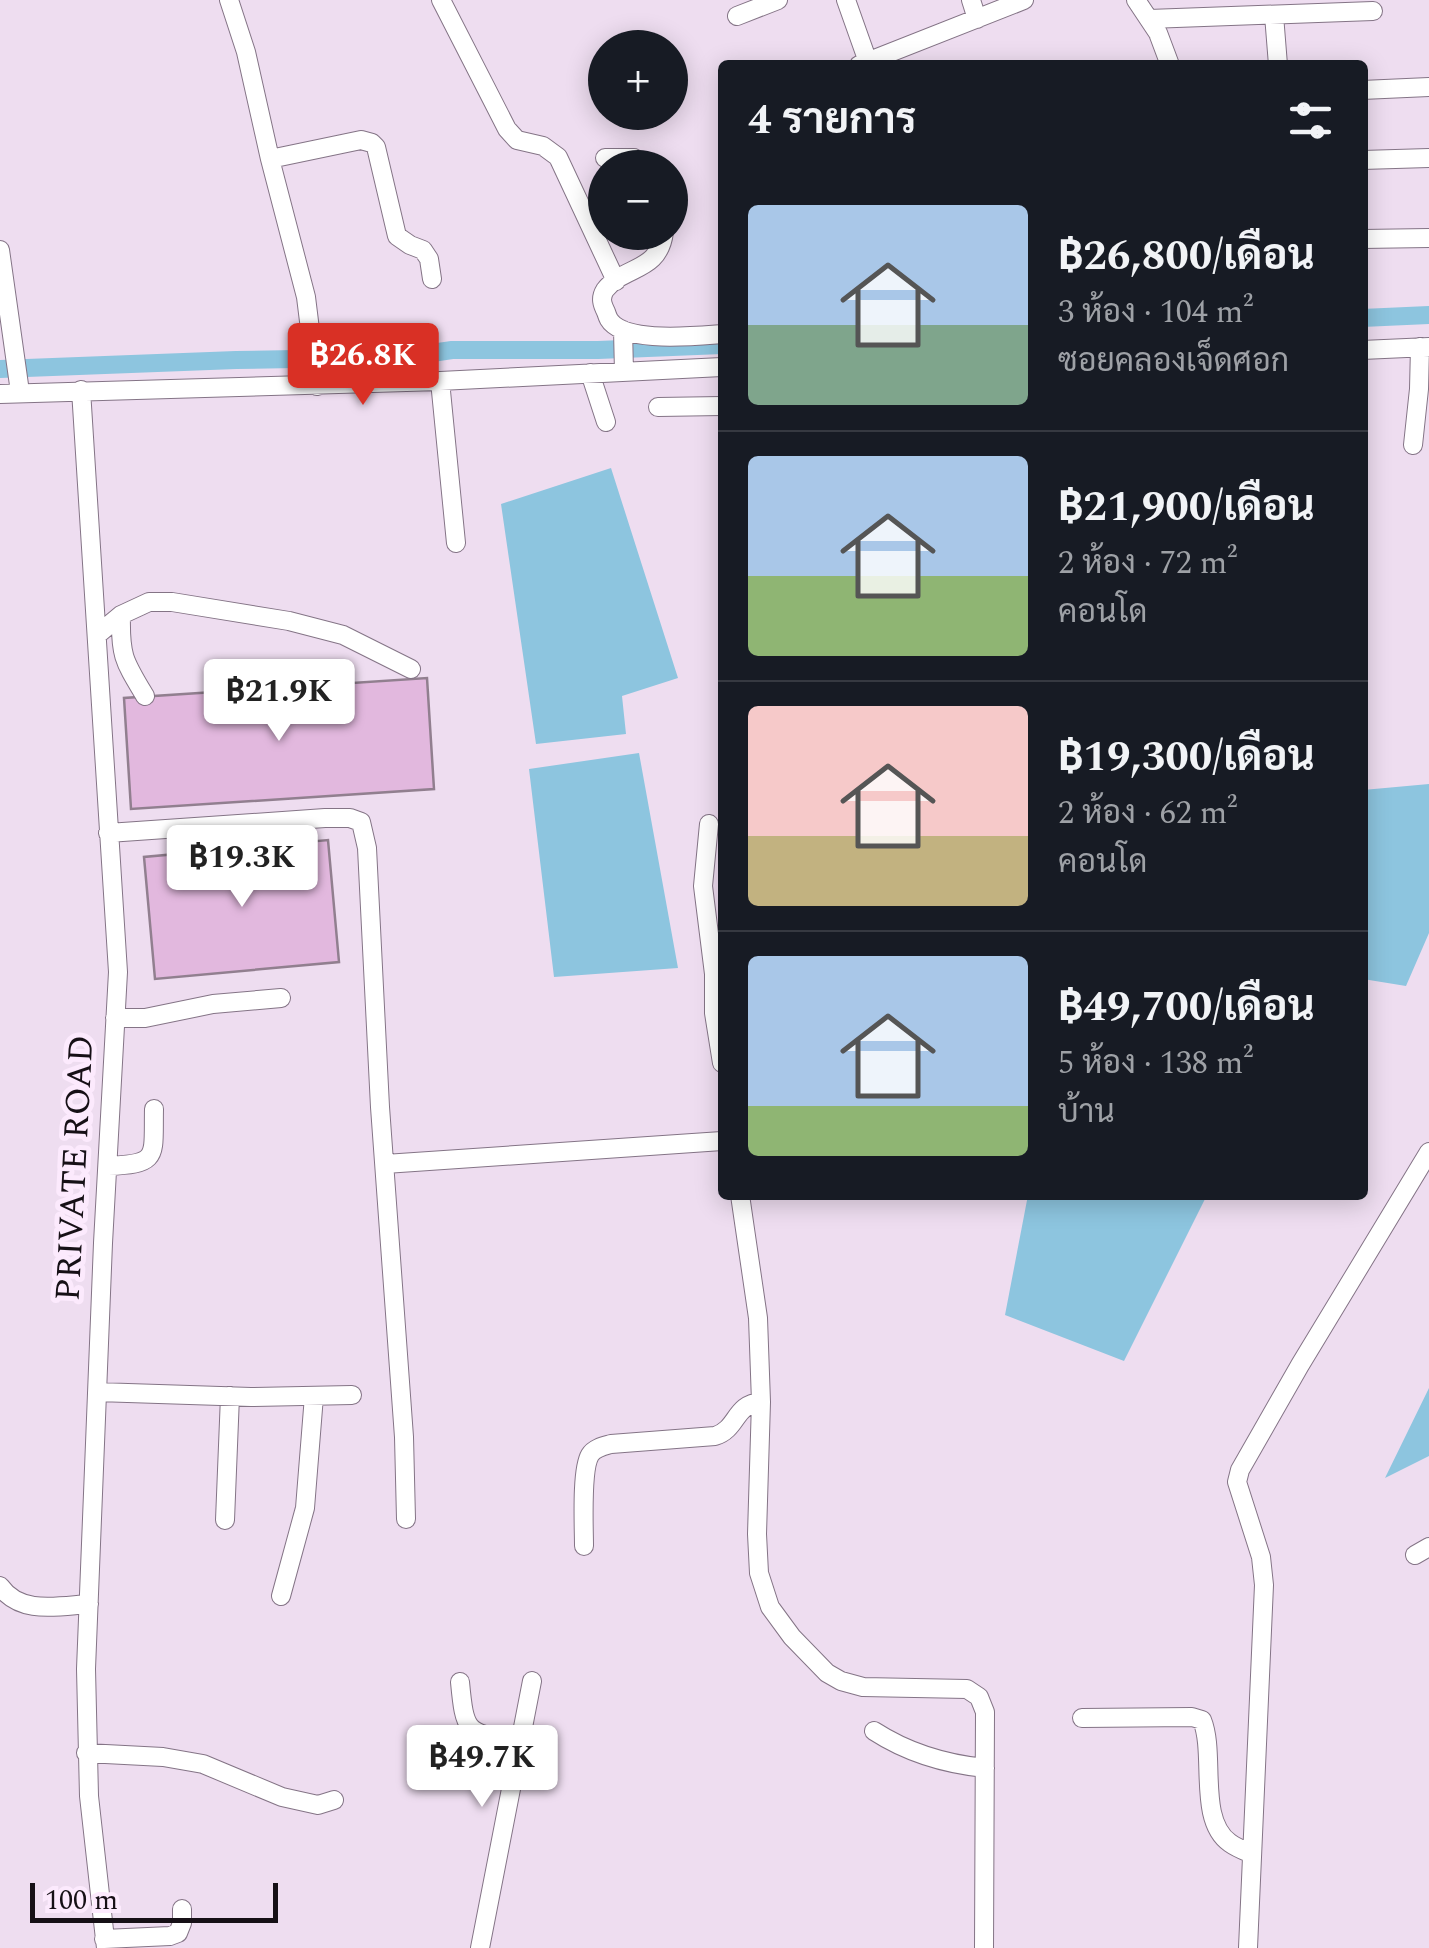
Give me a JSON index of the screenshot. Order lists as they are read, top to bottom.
{
  "streets": {
    "street": ["PRIVATE ROAD"]
  },
  "scale_bar": "100 m",
  "page": {
    "map_buttons": ["+", "−"],
    "heading": "4 รายการ",
    "list": [
      {
        "name": "฿26,800/เดือน",
        "note": "3 ห้อง · 104 m² · ซอยคลองเจ็ดศอก"
      },
      {
        "name": "฿21,900/เดือน",
        "note": "2 ห้อง · 72 m² · คอนโด"
      },
      {
        "name": "฿19,300/เดือน",
        "note": "2 ห้อง · 62 m² · คอนโด"
      },
      {
        "name": "฿49,700/เดือน",
        "note": "5 ห้อง · 138 m² · บ้าน"
      }
    ],
    "price": [
      "฿26.8K",
      "฿21.9K",
      "฿19.3K",
      "฿49.7K"
    ],
    "scale": "100 m"
  }
}
